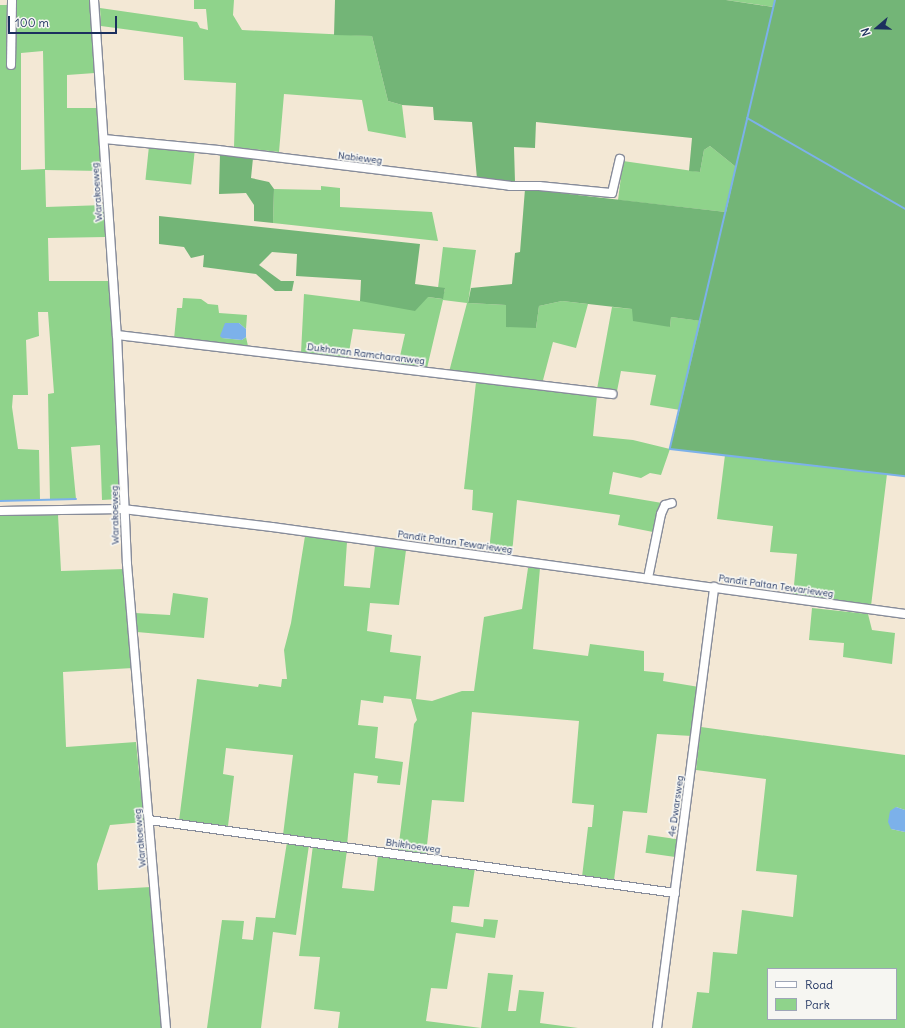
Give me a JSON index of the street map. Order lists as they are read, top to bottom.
{
  "streets": {
    "street": [
      "Nabieweg",
      "Warakoeweg",
      "Dukharan Ramcharanweg",
      "Pandit Paltan Tewarieweg",
      "4e Dwarsweg",
      "Bhikhoeweg"
    ]
  },
  "crossings": [
    ["Nabieweg", "Warakoeweg"],
    ["Warakoeweg", "Dukharan Ramcharanweg"],
    ["Warakoeweg", "Pandit Paltan Tewarieweg"],
    ["Warakoeweg", "Bhikhoeweg"],
    ["Pandit Paltan Tewarieweg", "4e Dwarsweg"],
    ["4e Dwarsweg", "Bhikhoeweg"]
  ],
  "legend": ["Road", "Park"],
  "scale_bar": "100 m",
  "north": "left"
}
